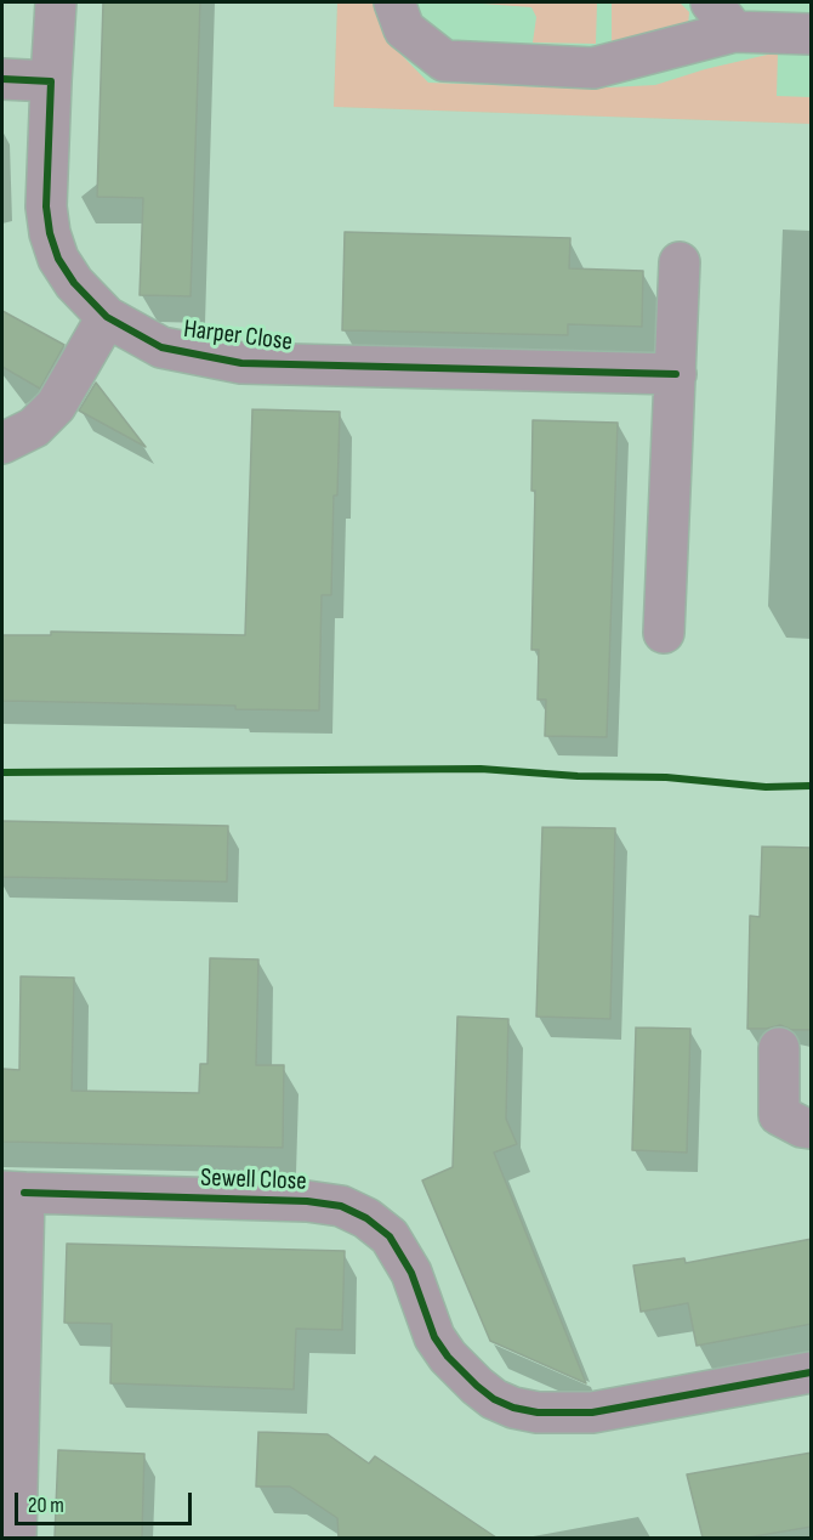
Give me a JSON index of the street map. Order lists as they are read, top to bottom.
{
  "streets": {
    "street": ["Harper Close", "Sewell Close"]
  },
  "scale_bar": "20 m"
}
